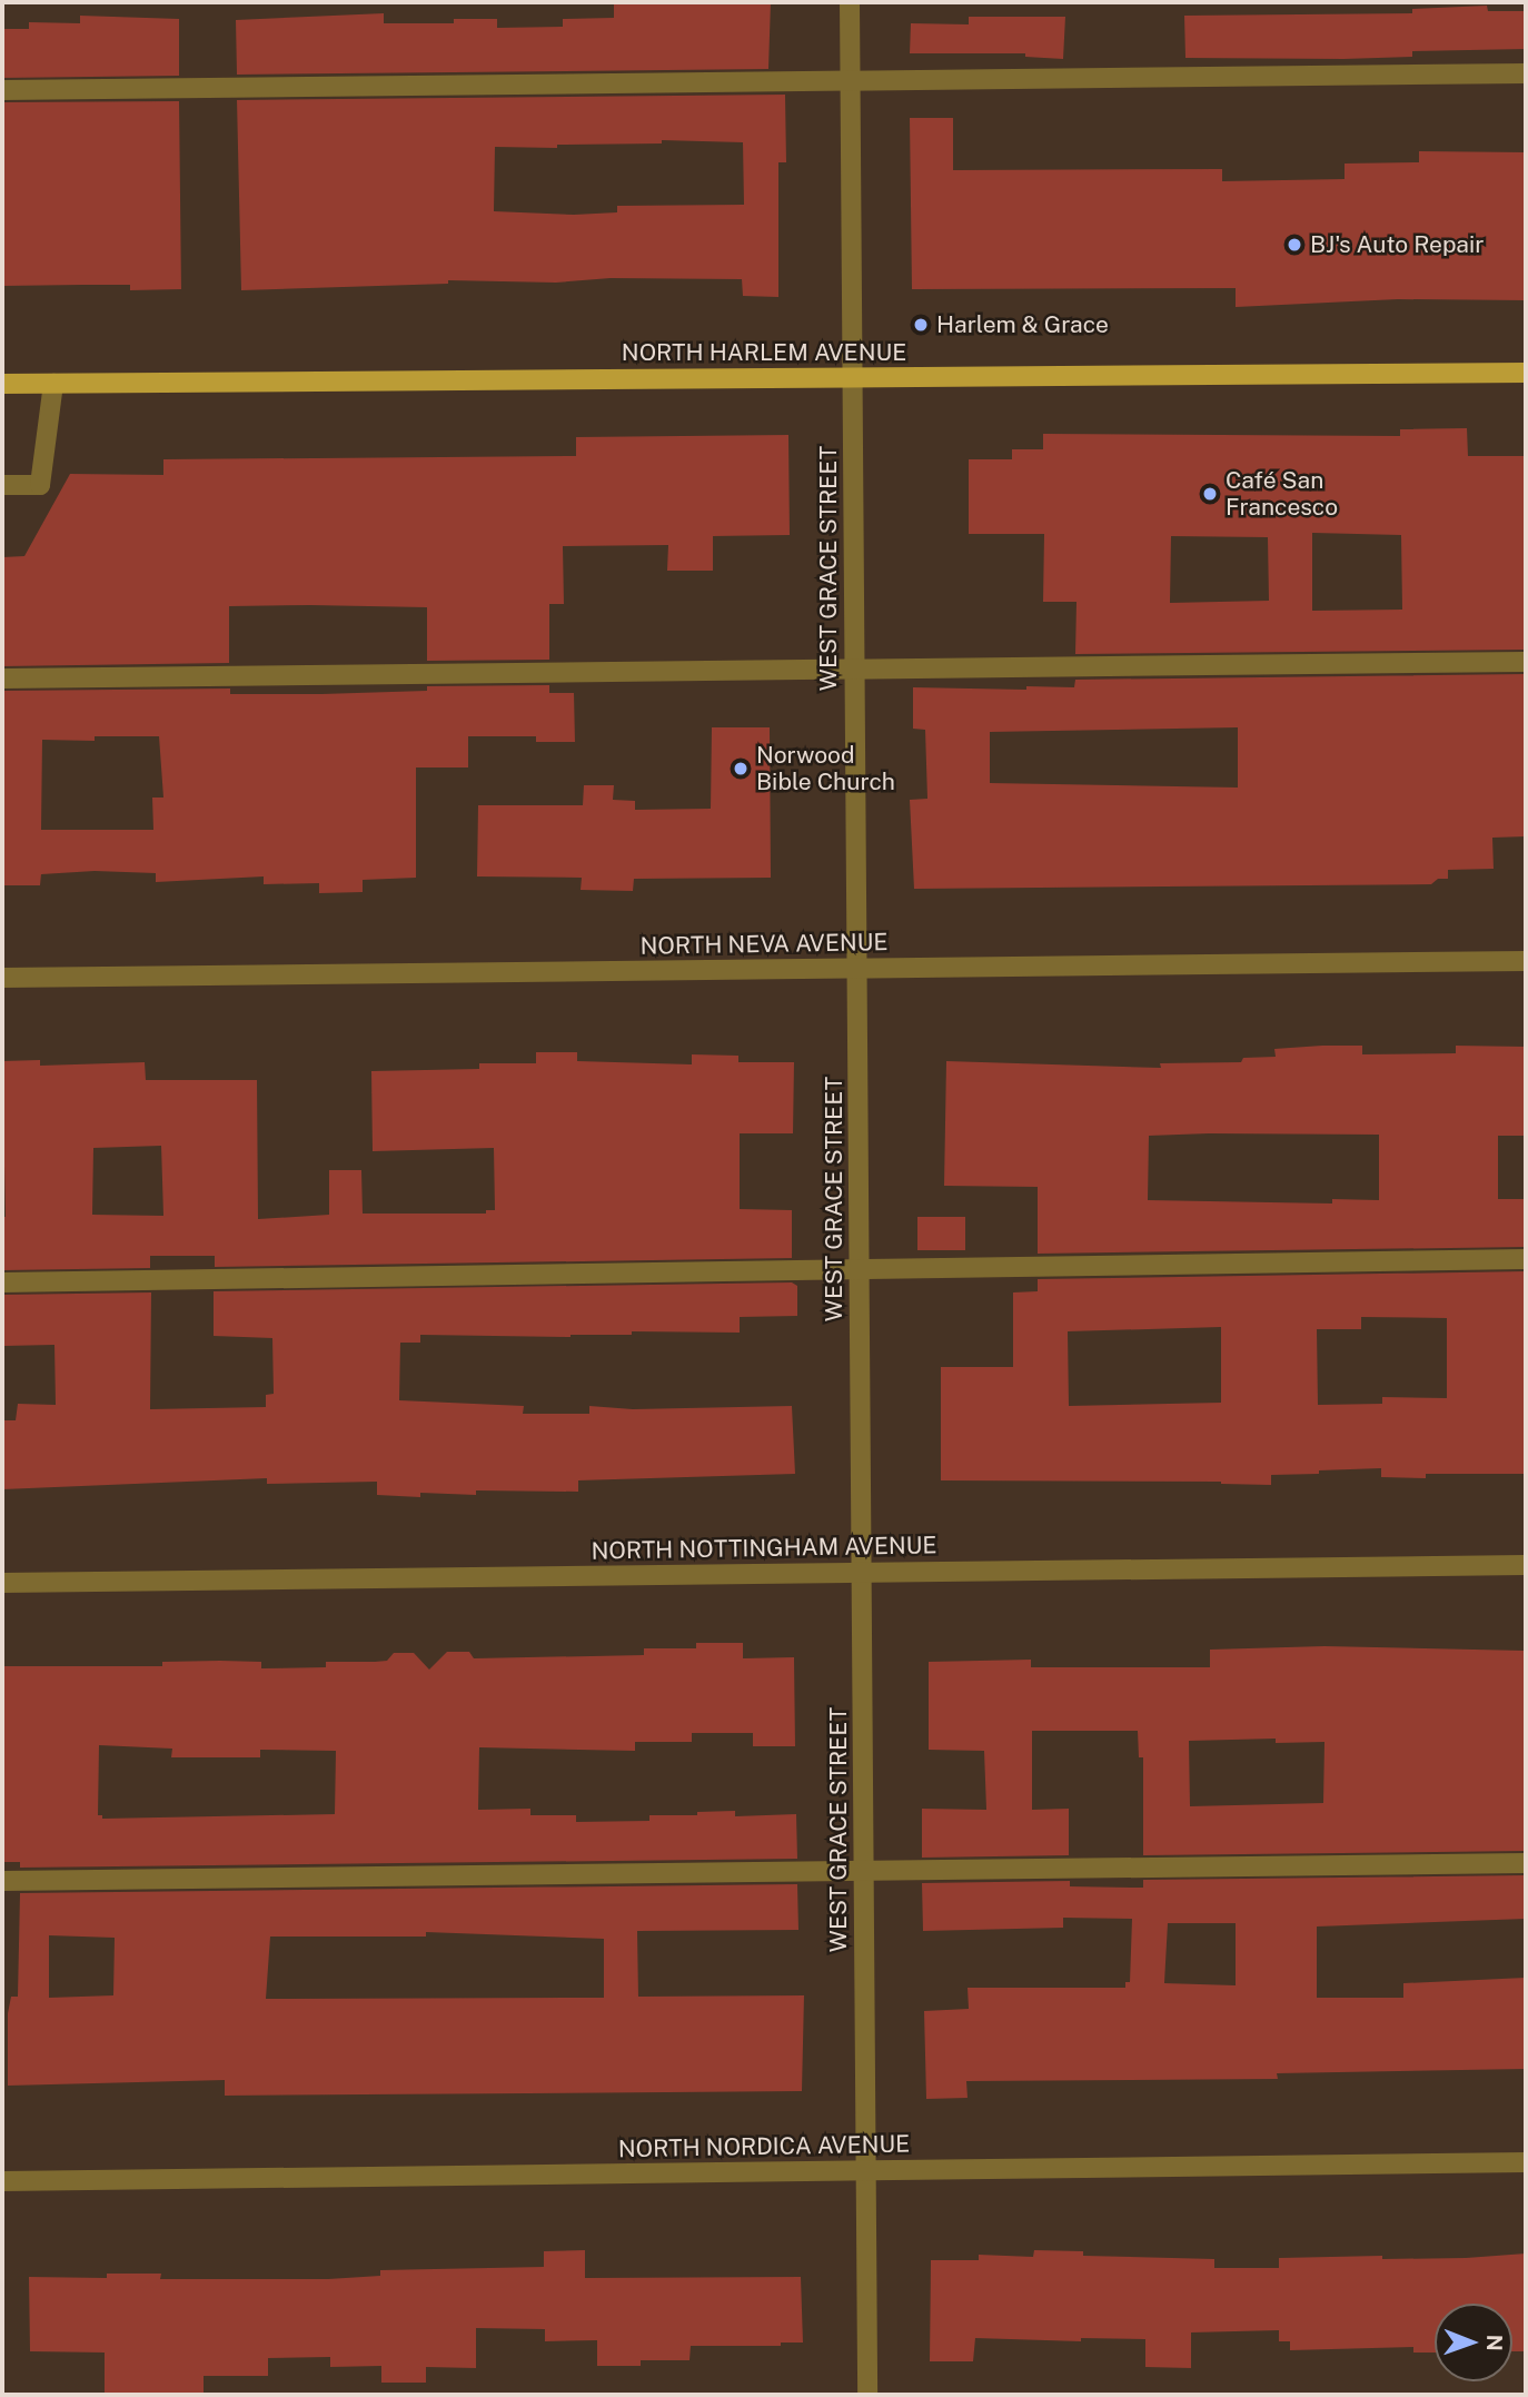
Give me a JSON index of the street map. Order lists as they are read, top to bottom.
{
  "streets": {
    "main road": ["NORTH HARLEM AVENUE"],
    "street": [
      "WEST GRACE STREET",
      "NORTH NEVA AVENUE",
      "NORTH NOTTINGHAM AVENUE",
      "NORTH NORDICA AVENUE"
    ]
  },
  "crossings": [
    ["NORTH HARLEM AVENUE", "WEST GRACE STREET"],
    ["WEST GRACE STREET", "NORTH NEVA AVENUE"],
    ["WEST GRACE STREET", "NORTH NOTTINGHAM AVENUE"],
    ["WEST GRACE STREET", "NORTH NORDICA AVENUE"]
  ],
  "places": [
    "BJ's Auto Repair",
    "Harlem & Grace",
    "Café San Francesco",
    "Norwood Bible Church"
  ],
  "north": "right"
}
